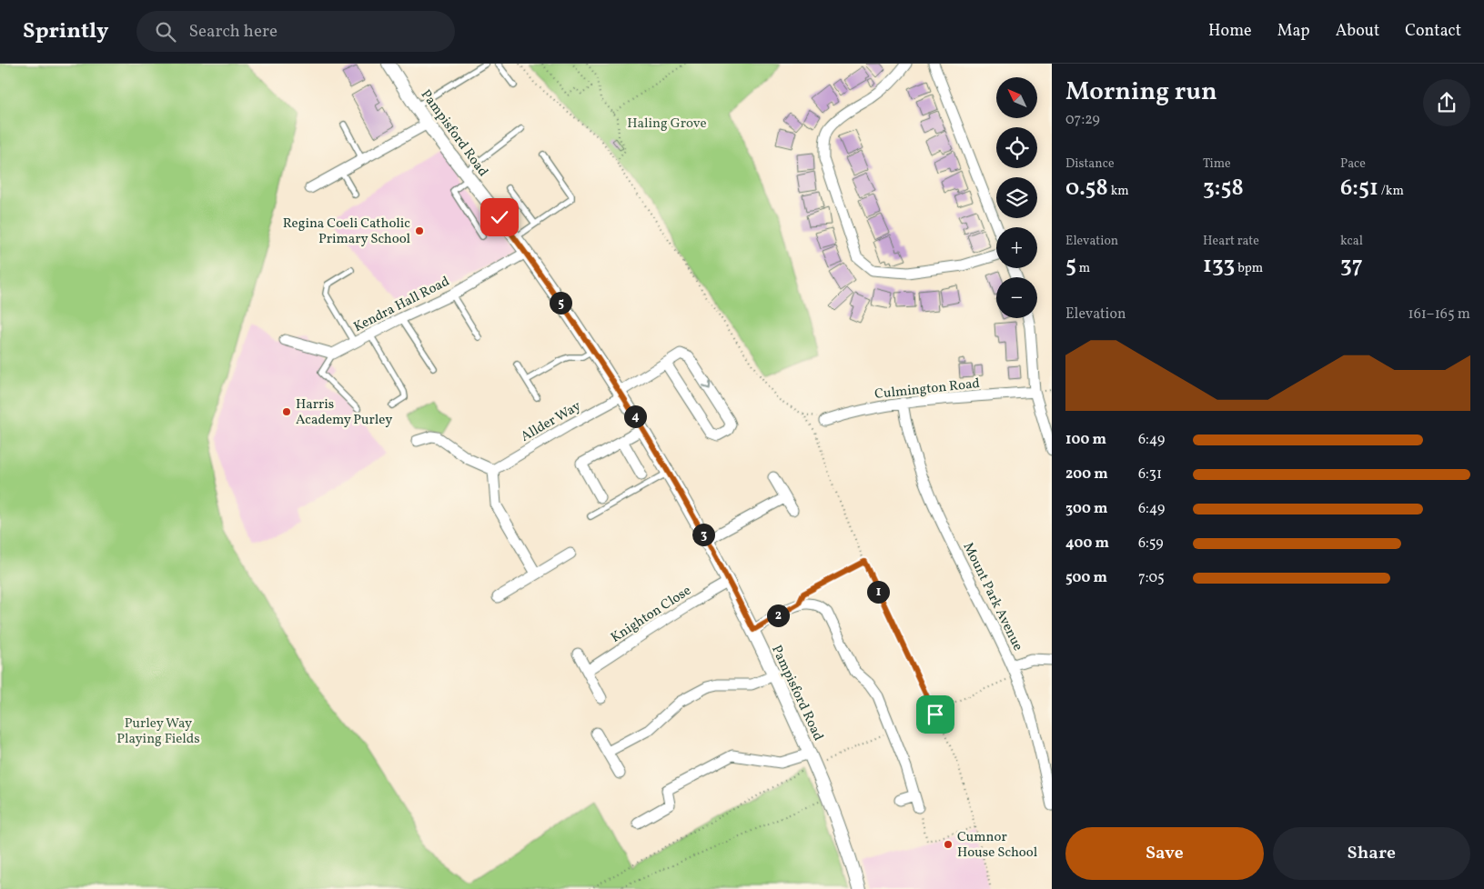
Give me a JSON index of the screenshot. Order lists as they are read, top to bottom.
{
  "streets": {
    "street": [
      "Pampisford Road",
      "Kendra Hall Road",
      "Culmington Road",
      "Allder Way",
      "Mount Park Avenue",
      "Knighton Close"
    ]
  },
  "crossings": [
    ["Pampisford Road", "Kendra Hall Road"],
    ["Pampisford Road", "Allder Way"],
    ["Pampisford Road", "Knighton Close"],
    ["Culmington Road", "Mount Park Avenue"]
  ],
  "parks": ["Haling Grove", "Purley Way Playing Fields"],
  "places": ["Regina Coeli Catholic Primary School", "Harris Academy Purley", "Cumnor House School"],
  "north": "top left",
  "page": {
    "header": "Sprintly",
    "search": "Search here",
    "nav": [
      "Home",
      "Map",
      "About",
      "Contact"
    ],
    "heading": ["Morning run", "07:29"],
    "map_buttons": ["+", "−"],
    "stats": [
      ["Distance", "0.58 km"],
      ["Time", "3:58"],
      ["Pace", "6:51 /km"],
      ["Elevation", "5 m"],
      ["Heart rate", "133 bpm"],
      ["kcal", "37"]
    ],
    "pins": [
      "5",
      "4",
      "3",
      "1",
      "2"
    ],
    "chart": ["Elevation", "161–165 m"],
    "list": [
      {
        "name": "100 m",
        "note": "6:49"
      },
      {
        "name": "200 m",
        "note": "6:31"
      },
      {
        "name": "300 m",
        "note": "6:49"
      },
      {
        "name": "400 m",
        "note": "6:59"
      },
      {
        "name": "500 m",
        "note": "7:05"
      }
    ],
    "buttons": ["Save", "Share"]
  }
}
